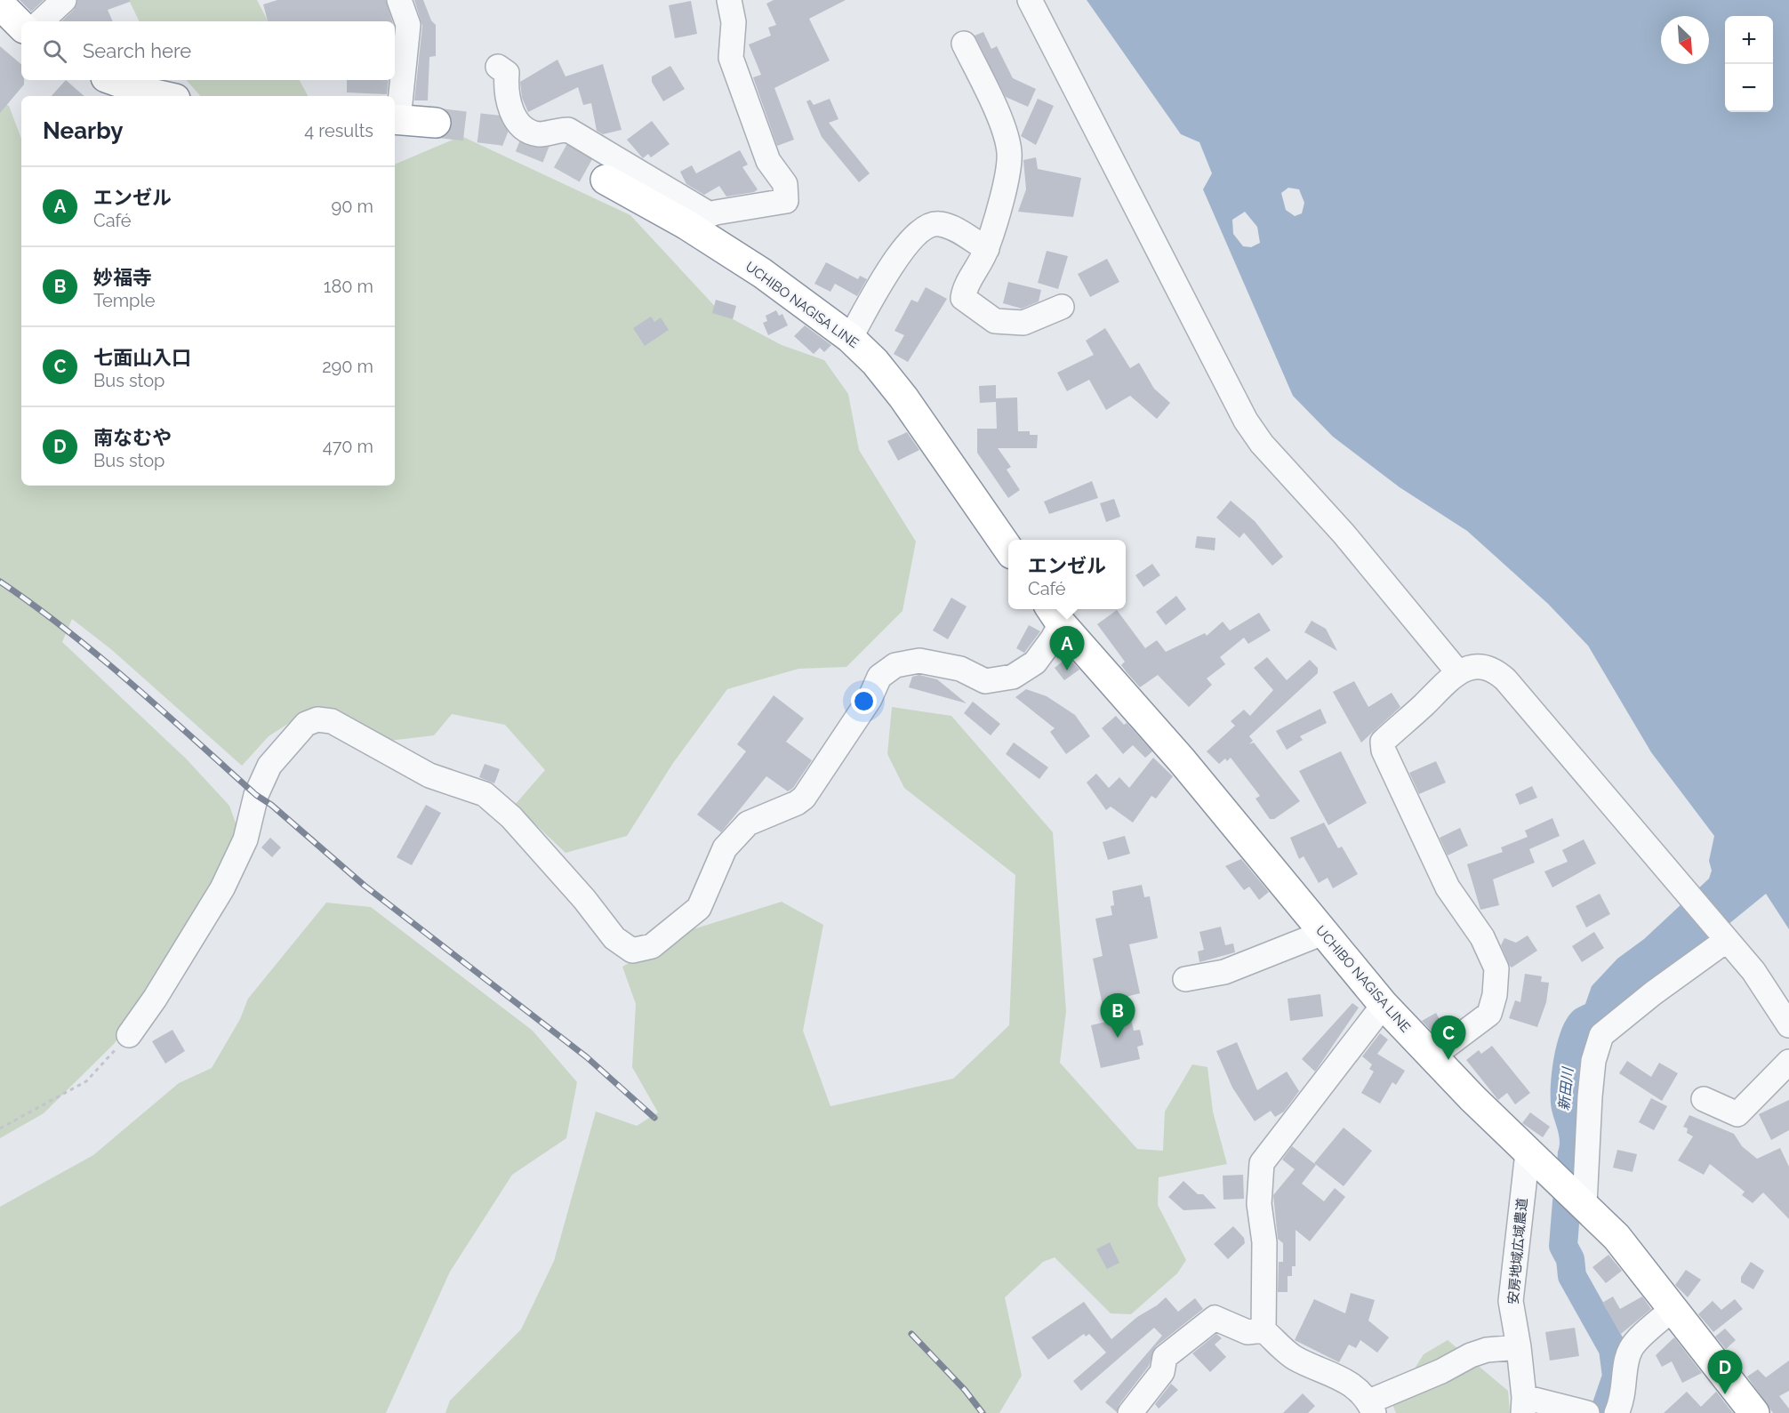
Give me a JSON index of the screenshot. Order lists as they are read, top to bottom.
{
  "streets": {
    "highway": ["UCHIBO NAGISA LINE"],
    "street": ["安房地域広域農道"]
  },
  "crossings": [
    ["UCHIBO NAGISA LINE", "安房地域広域農道"]
  ],
  "water": ["新田川"],
  "north": "bottom right",
  "page": {
    "map_buttons": ["+", "−"],
    "search": "Search here",
    "heading": ["Nearby", "4 results"],
    "list": [
      {
        "mark": "A",
        "name": "エンゼル",
        "note": "Café",
        "value": "90 m"
      },
      {
        "mark": "B",
        "name": "妙福寺",
        "note": "Temple",
        "value": "180 m"
      },
      {
        "mark": "C",
        "name": "七面山入口",
        "note": "Bus stop",
        "value": "290 m"
      },
      {
        "mark": "D",
        "name": "南なむや",
        "note": "Bus stop",
        "value": "470 m"
      }
    ],
    "popup": ["エンゼル", "Café"],
    "pins": [
      "A",
      "B",
      "C",
      "D"
    ]
  }
}
